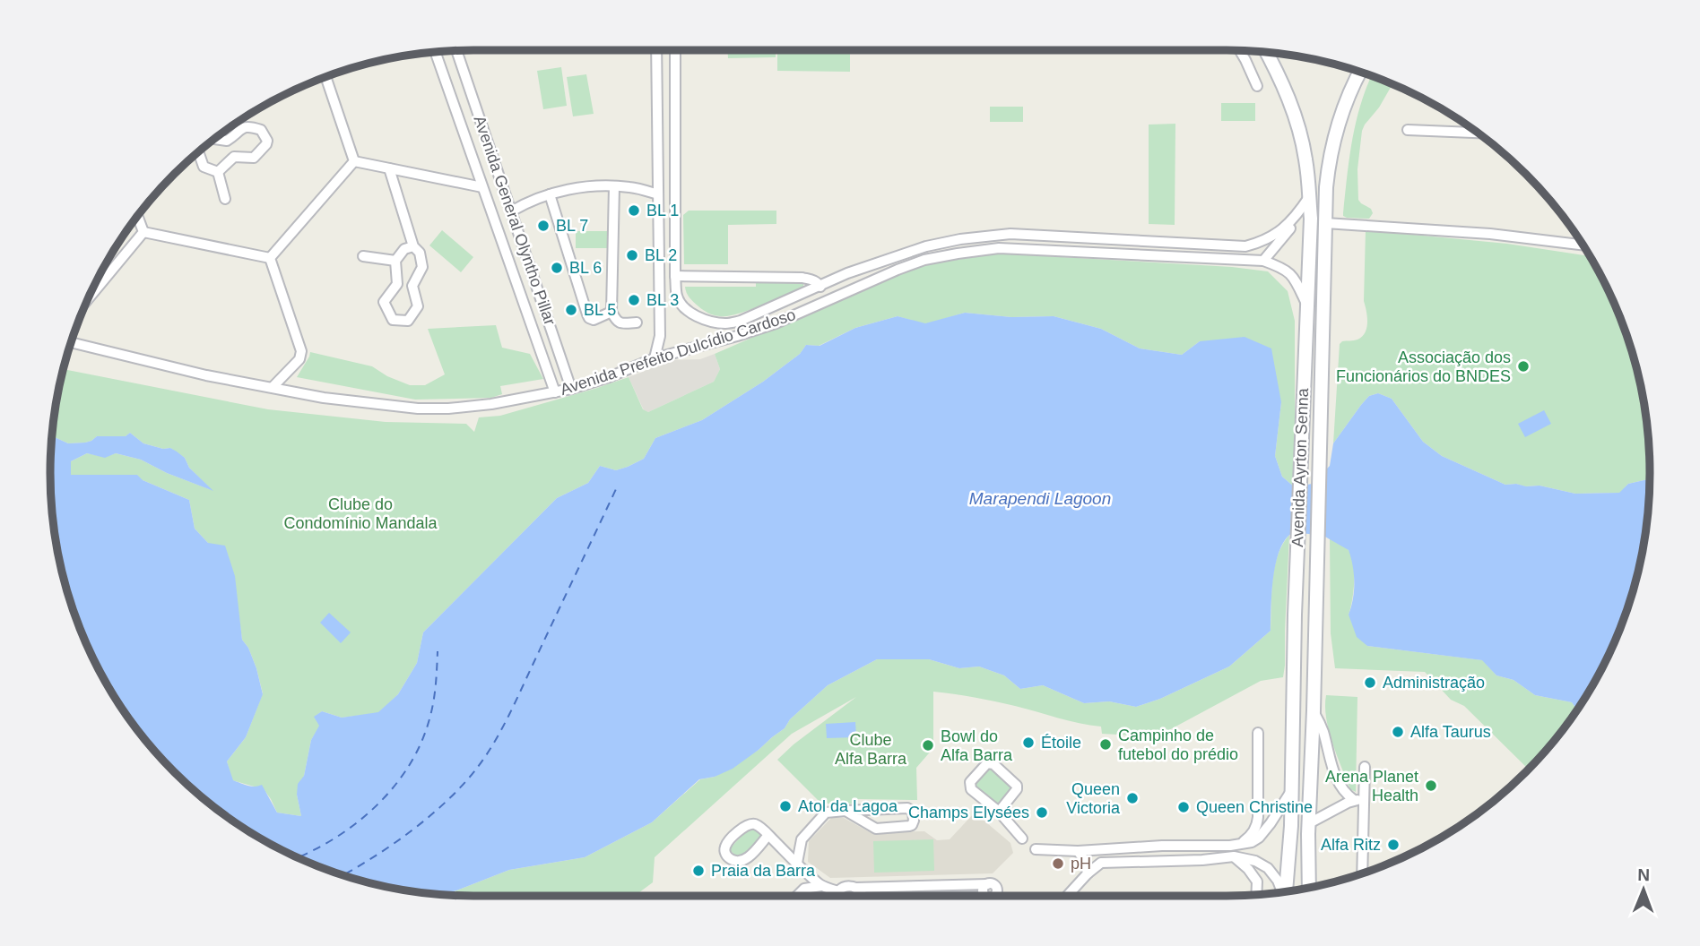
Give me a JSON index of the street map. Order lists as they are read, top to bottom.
{
  "streets": {
    "main road": ["Avenida Ayrton Senna"],
    "street": ["Avenida General Olyntho Pillar", "Avenida Prefeito Dulcídio Cardoso"]
  },
  "crossings": [
    ["Avenida General Olyntho Pillar", "Avenida Prefeito Dulcídio Cardoso"],
    ["Avenida Prefeito Dulcídio Cardoso", "Avenida Ayrton Senna"]
  ],
  "water": ["Marapendi Lagoon"],
  "parks": ["Clube do Condomínio Mandala", "Clube Alfa Barra"],
  "places": [
    "BL 1",
    "BL 7",
    "BL 2",
    "BL 6",
    "BL 3",
    "BL 5",
    "Associação dos Funcionários do BNDES",
    "Administração",
    "Alfa Taurus",
    "Étoile",
    "Campinho de futebol do prédio",
    "Bowl do Alfa Barra",
    "Arena Planet Health",
    "Queen Victoria",
    "Atol da Lagoa",
    "Queen Christine",
    "Champs Elysées",
    "Alfa Ritz",
    "pH",
    "Praia da Barra"
  ],
  "north": "top"
}
